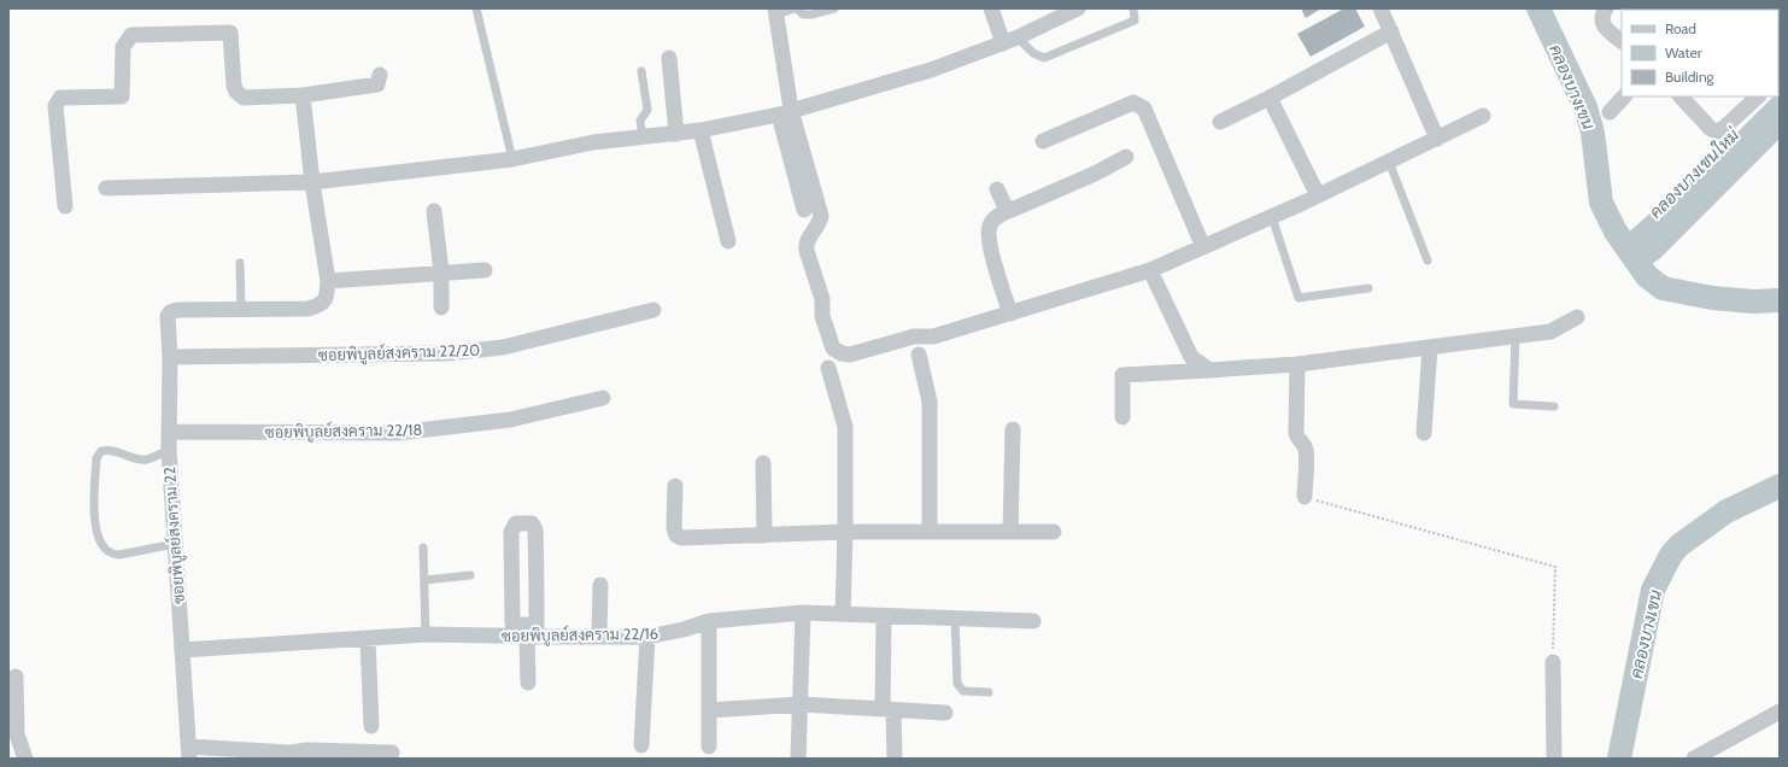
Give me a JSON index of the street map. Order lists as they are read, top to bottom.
{
  "streets": {
    "street": [
      "ซอยพิบูลย์สงคราม 22/20",
      "ซอยพิบูลย์สงคราม 22/18",
      "ซอยพิบูลย์สงคราม 22",
      "ซอยพิบูลย์สงคราม 22/16"
    ]
  },
  "crossings": [
    ["ซอยพิบูลย์สงคราม 22/20", "ซอยพิบูลย์สงคราม 22"],
    ["ซอยพิบูลย์สงคราม 22/18", "ซอยพิบูลย์สงคราม 22"],
    ["ซอยพิบูลย์สงคราม 22", "ซอยพิบูลย์สงคราม 22/16"]
  ],
  "water": ["คลองบางเขน", "คลองบางเขนใหม่"],
  "legend": ["Road", "Water", "Building"]
}
